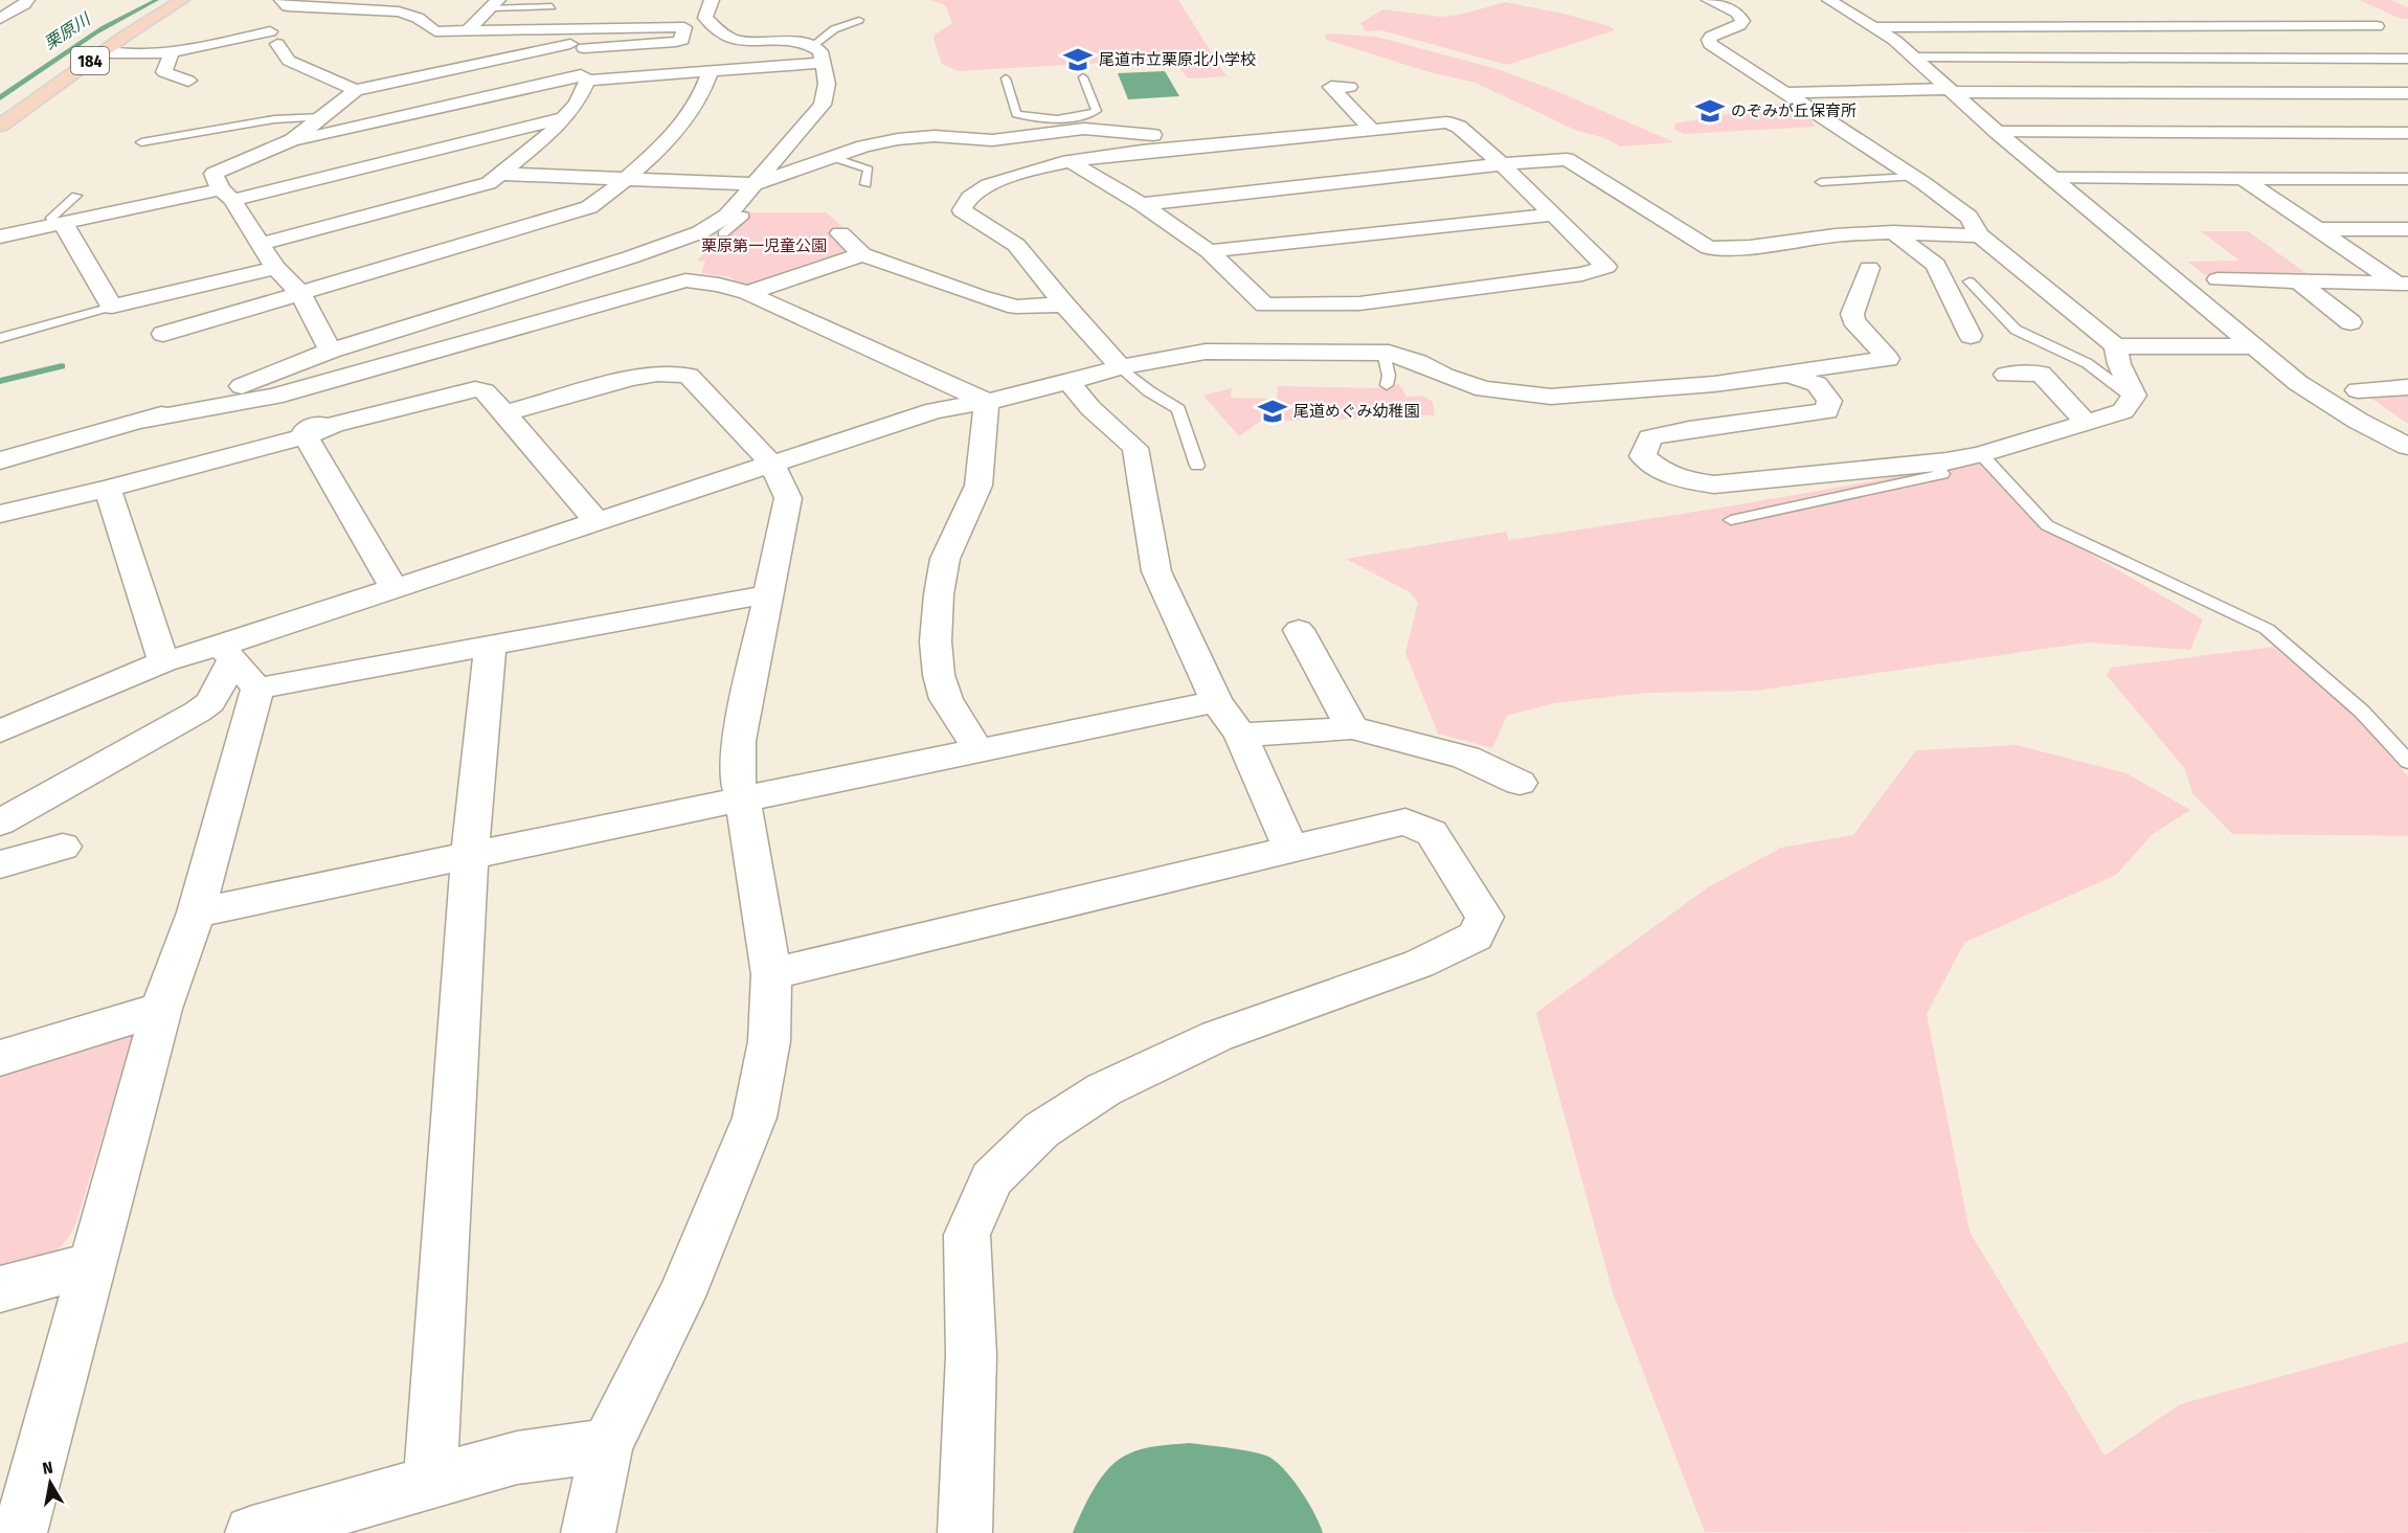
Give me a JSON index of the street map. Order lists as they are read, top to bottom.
{
  "streets": {
    "highway": ["184"]
  },
  "water": ["栗原川"],
  "parks": ["栗原第一児童公園"],
  "places": {
    "school or university": ["尾道市立栗原北小学校", "のぞみが丘保育所", "尾道めぐみ幼稚園"]
  },
  "north": "top"
}
